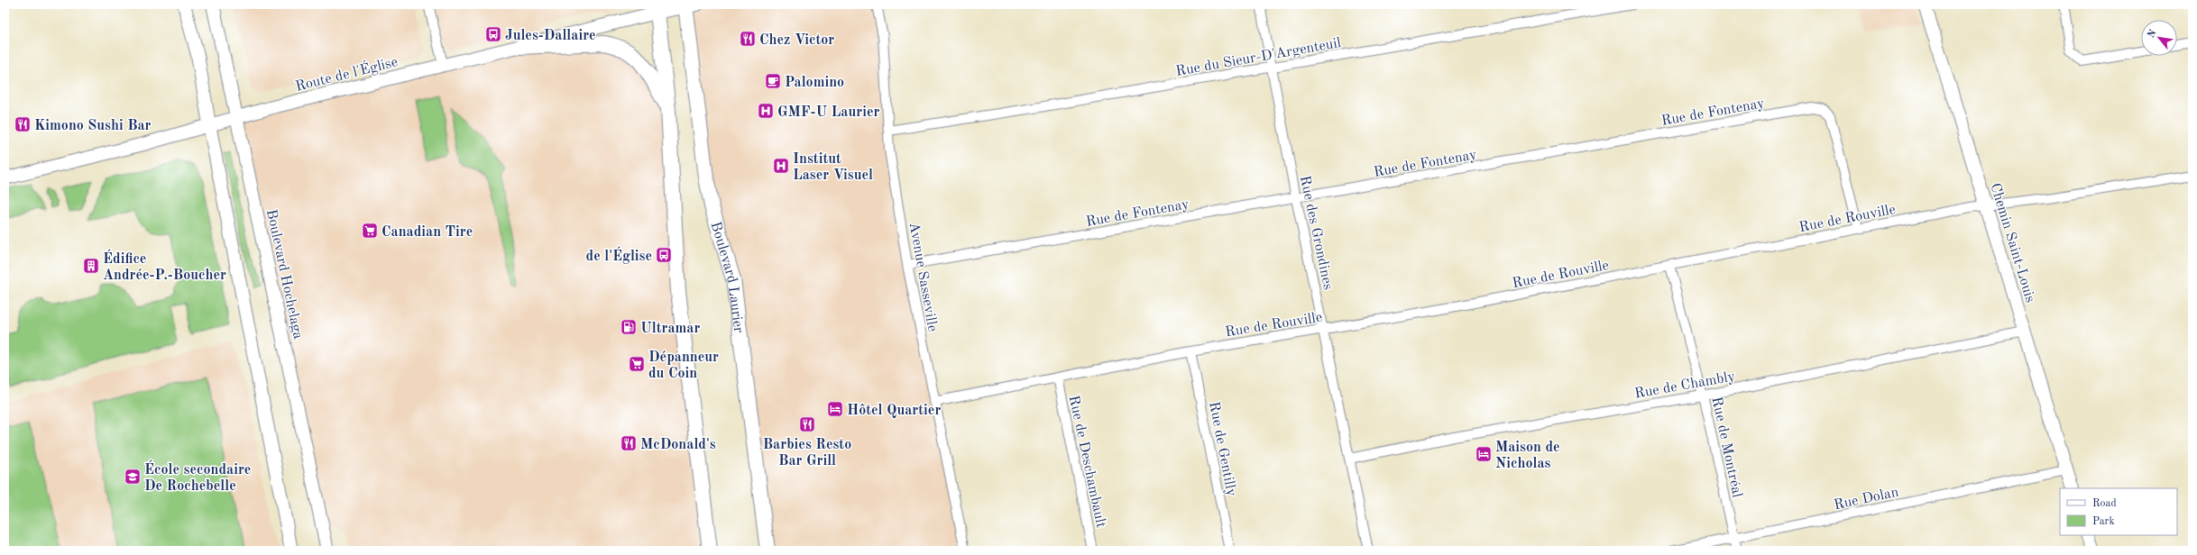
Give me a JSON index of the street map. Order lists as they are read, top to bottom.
{
  "streets": {
    "main road": [
      "Route de l'Église",
      "Chemin Saint-Louis",
      "Boulevard Hochelaga",
      "Boulevard Laurier"
    ],
    "street": [
      "Rue du Sieur-D'Argenteuil",
      "Rue de Fontenay",
      "Rue de Rouville",
      "Rue des Grondines",
      "Avenue Sasseville",
      "Rue de Chambly",
      "Rue de Montréal",
      "Rue de Gentilly",
      "Rue de Deschambault",
      "Rue Dolan"
    ]
  },
  "crossings": [
    ["Rue du Sieur-D'Argenteuil", "Rue des Grondines"],
    ["Rue du Sieur-D'Argenteuil", "Avenue Sasseville"],
    ["Route de l'Église", "Boulevard Hochelaga"],
    ["Route de l'Église", "Boulevard Laurier"],
    ["Rue de Fontenay", "Rue de Rouville"],
    ["Rue de Fontenay", "Rue des Grondines"],
    ["Rue de Fontenay", "Avenue Sasseville"],
    ["Rue de Rouville", "Rue des Grondines"],
    ["Rue de Rouville", "Chemin Saint-Louis"],
    ["Rue de Rouville", "Avenue Sasseville"],
    ["Rue de Rouville", "Rue de Montréal"],
    ["Rue de Rouville", "Rue de Gentilly"],
    ["Rue de Rouville", "Rue de Deschambault"],
    ["Rue des Grondines", "Rue de Chambly"],
    ["Chemin Saint-Louis", "Rue de Chambly"],
    ["Chemin Saint-Louis", "Rue Dolan"],
    ["Rue de Chambly", "Rue de Montréal"],
    ["Rue de Montréal", "Rue Dolan"]
  ],
  "places": {
    "bus stop": ["Jules-Dallaire", "de l'Église"],
    "restaurant": [
      "Chez Victor",
      "Kimono Sushi Bar",
      "Barbies Resto Bar Grill",
      "McDonald's"
    ],
    "cafe": ["Palomino"],
    "hospital": ["GMF-U Laurier", "Institut Laser Visuel"],
    "supermarket": ["Canadian Tire", "Dépanneur du Coin"],
    "building": ["Édifice Andrée-P.-Boucher"],
    "fuel station": ["Ultramar"],
    "hotel": ["Hôtel Quartier", "Maison de Nicholas"],
    "school or university": ["École secondaire De Rochebelle"]
  },
  "legend": ["Road", "Park"],
  "north": "top left"
}
